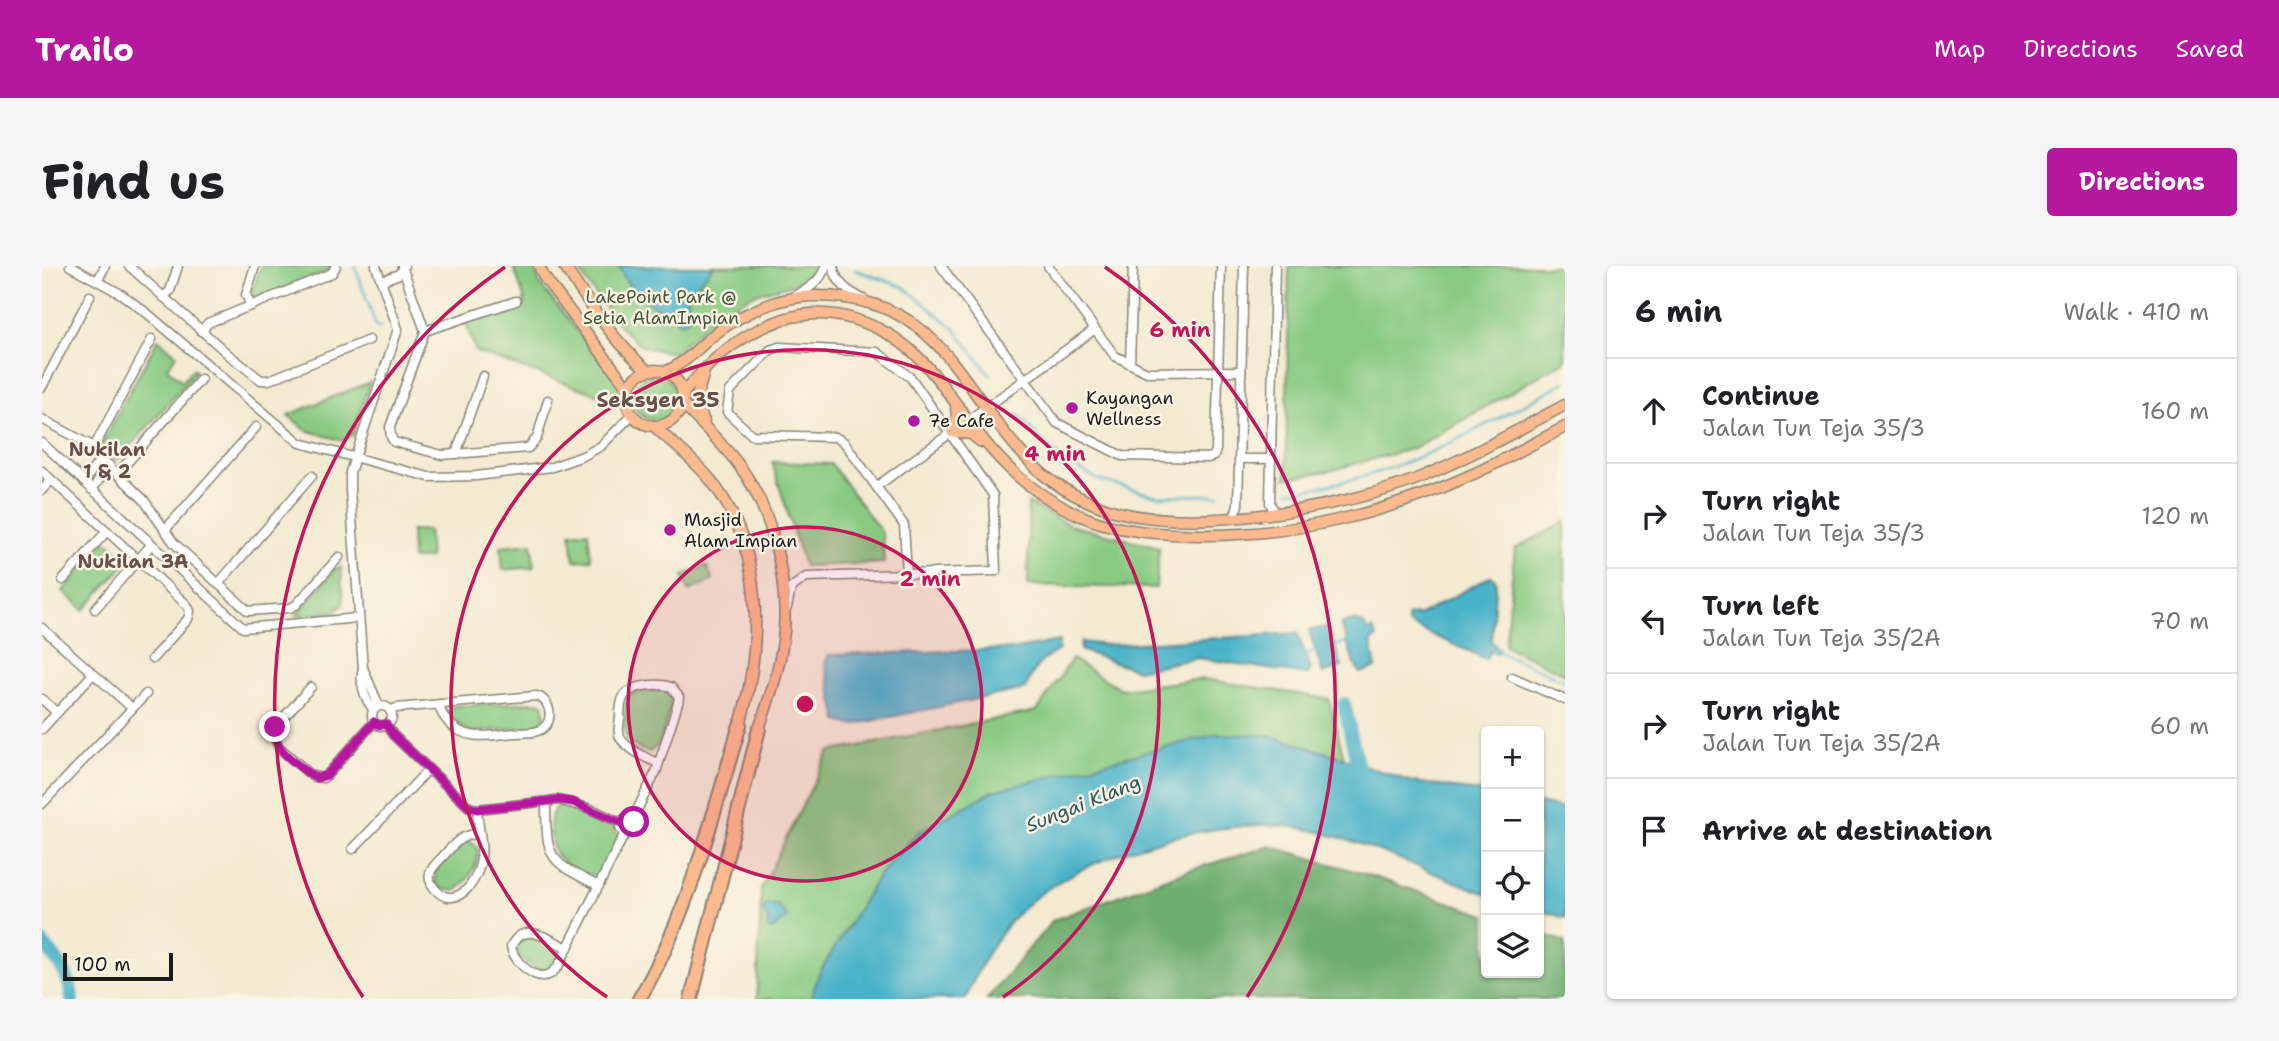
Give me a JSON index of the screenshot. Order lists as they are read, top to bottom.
{
  "districts": ["Seksyen 35", "Nukilan 1 & 2", "Nukilan 3A"],
  "water": ["Sungai Klang"],
  "parks": ["LakePoint Park @ Setia AlamImpian"],
  "places": ["Kayangan Wellness", "7e Cafe", "Masjid Alam Impian"],
  "scale_bar": "100 m",
  "page": {
    "header": "Trailo",
    "nav": ["Map", "Directions", "Saved"],
    "buttons": "Directions",
    "title": "Find us",
    "heading": ["6 min", "Walk · 410 m"],
    "list": [
      ["Continue", "Jalan Tun Teja 35/3", "160 m"],
      ["Turn right", "Jalan Tun Teja 35/3", "120 m"],
      ["Turn left", "Jalan Tun Teja 35/2A", "70 m"],
      ["Turn right", "Jalan Tun Teja 35/2A", "60 m"],
      "Arrive at destination"
    ],
    "map_buttons": ["+", "−"],
    "scale": "100 m"
  },
  "rings": ["6 min", "4 min", "2 min"]
}
